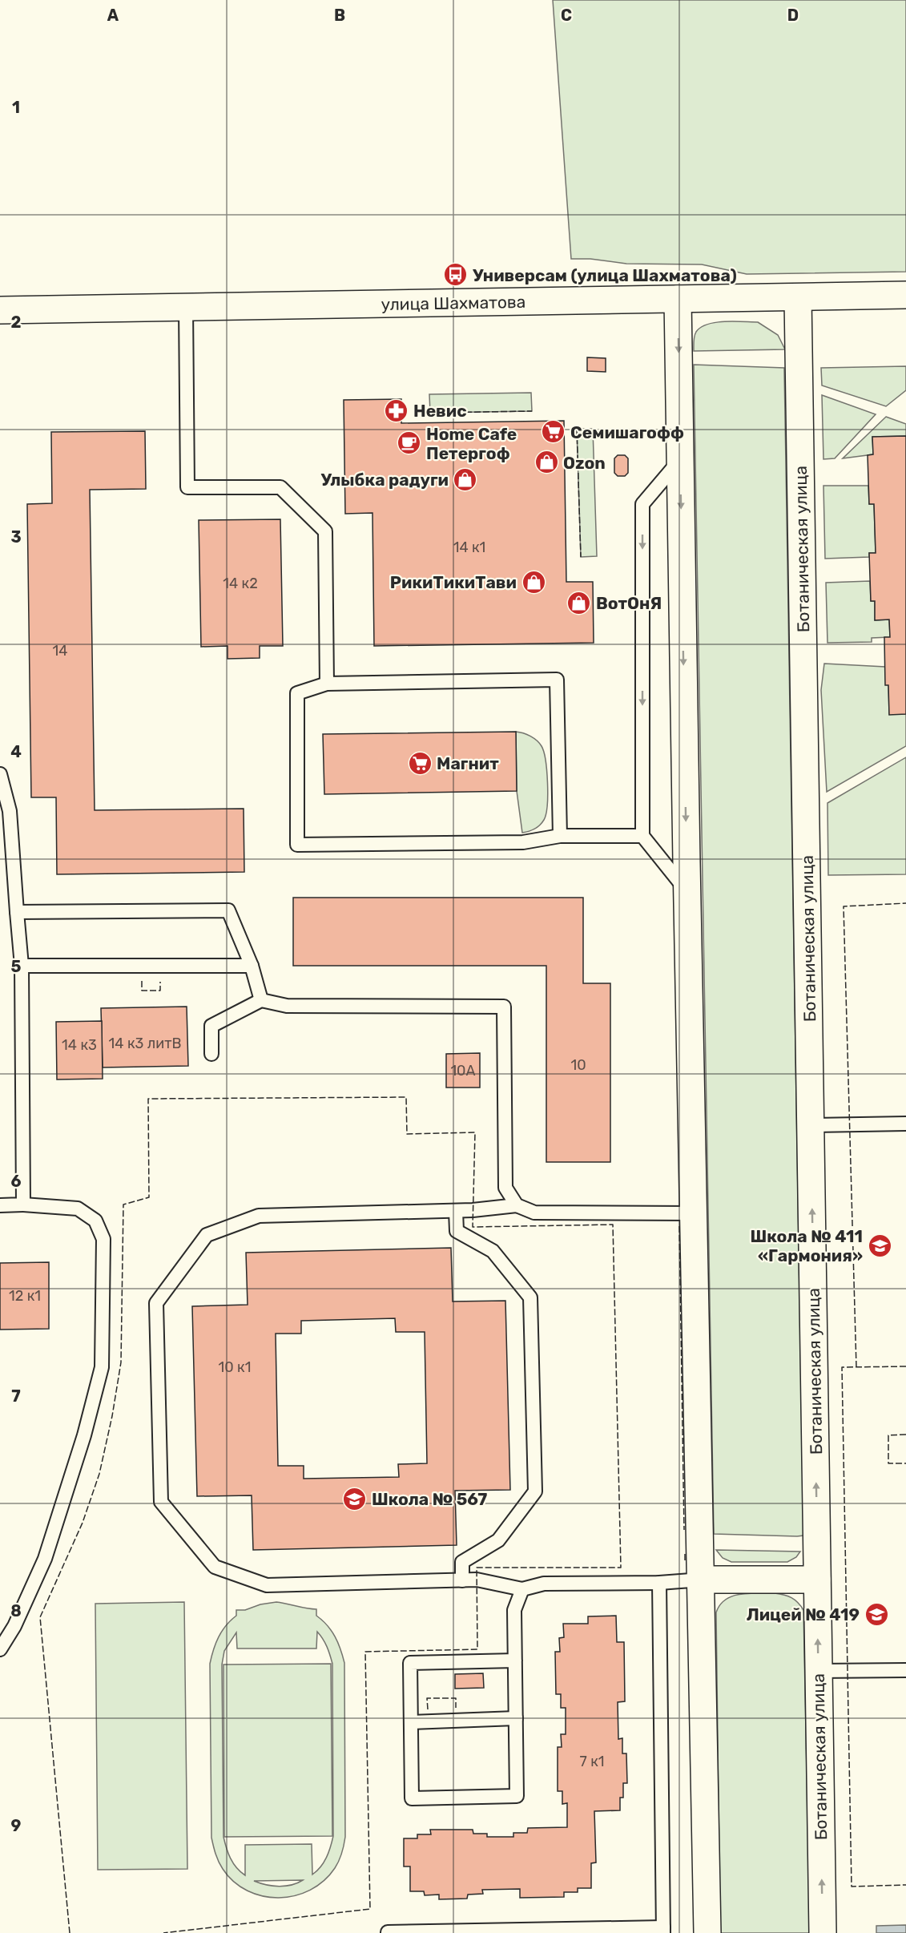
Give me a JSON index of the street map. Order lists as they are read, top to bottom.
{
  "streets": {
    "street": ["улица Шахматова", "Ботаническая улица"]
  },
  "crossings": [
    ["улица Шахматова", "Ботаническая улица"]
  ],
  "places": {
    "bus stop": ["Универсам (улица Шахматова)"],
    "pharmacy": ["Невис"],
    "supermarket": ["Семишагофф", "Магнит"],
    "cafe": ["Home Cafe Петергоф"],
    "shop": [
      "Ozon",
      "Улыбка радуги",
      "РикиТикиТави",
      "ВотОнЯ"
    ],
    "school or university": ["Школа № 411 «Гармония»", "Школа № 567", "Лицей № 419"]
  },
  "house_numbers": [
    "14 к1",
    "14 к2",
    "14",
    "14 к3 литВ",
    "14 к3",
    "10",
    "10А",
    "12 к1",
    "10 к1",
    "7 к1"
  ],
  "grid": {
    "columns": [
      "A",
      "B",
      "C",
      "D"
    ],
    "rows": [
      "1",
      "2",
      "3",
      "4",
      "5",
      "6",
      "7",
      "8",
      "9"
    ]
  }
}
